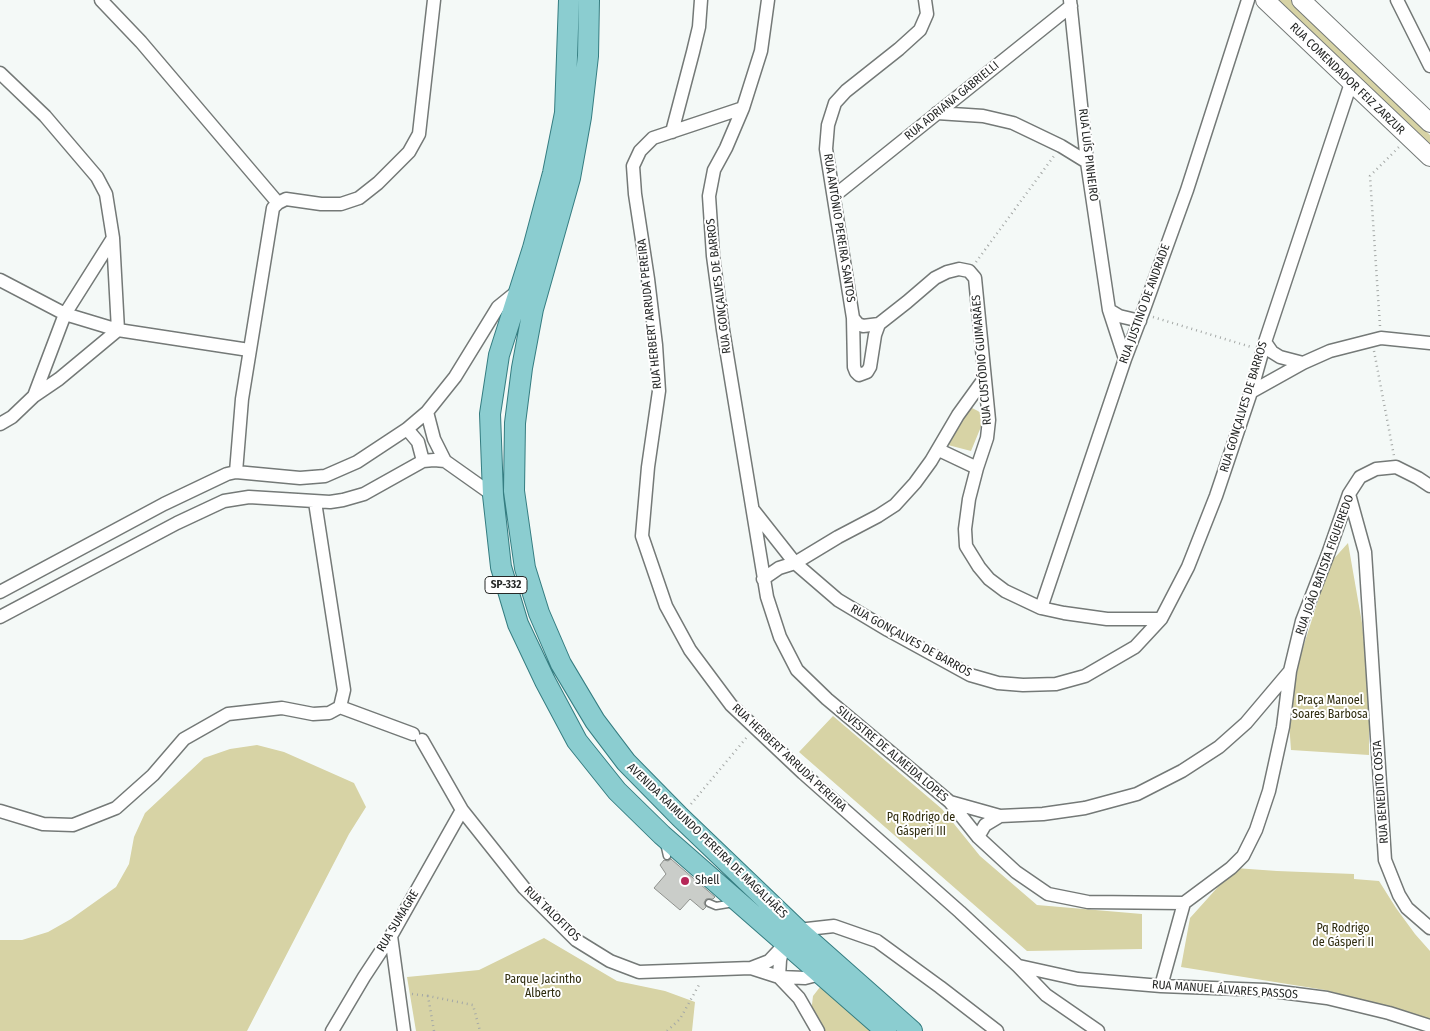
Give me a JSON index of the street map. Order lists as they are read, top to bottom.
{
  "streets": {
    "main road": ["RUA COMENDADOR FEIZ ZARZUR", "SP-332", "AVENIDA RAIMUNDO PEREIRA DE MAGALHÃES"],
    "street": [
      "RUA ADRIANA GABRIELLI",
      "RUA LUÍS PINHEIRO",
      "RUA ANTÔNIO PEREIRA SANTOS",
      "RUA GONÇALVES DE BARROS",
      "RUA JUSTINO DE ANDRADE",
      "RUA HERBERT ARRUDA PEREIRA",
      "RUA CUSTÓDIO GUIMARÃES",
      "RUA JOÃO BATISTA FIGUEIREDO",
      "SILVESTRE DE ALMEIDA LOPES",
      "RUA BENEDITO COSTA",
      "RUA TALOFITOS",
      "RUA SUMAGRE",
      "RUA MANUEL ÁLVARES PASSOS"
    ]
  },
  "crossings": [
    ["RUA COMENDADOR FEIZ ZARZUR", "RUA GONÇALVES DE BARROS"],
    ["RUA ADRIANA GABRIELLI", "RUA LUÍS PINHEIRO"],
    ["RUA ADRIANA GABRIELLI", "RUA ANTÔNIO PEREIRA SANTOS"],
    ["RUA LUÍS PINHEIRO", "RUA JUSTINO DE ANDRADE"],
    ["RUA GONÇALVES DE BARROS", "RUA HERBERT ARRUDA PEREIRA"],
    ["RUA GONÇALVES DE BARROS", "RUA CUSTÓDIO GUIMARÃES"],
    ["RUA GONÇALVES DE BARROS", "SILVESTRE DE ALMEIDA LOPES"],
    ["RUA JUSTINO DE ANDRADE", "RUA CUSTÓDIO GUIMARÃES"],
    ["RUA HERBERT ARRUDA PEREIRA", "RUA MANUEL ÁLVARES PASSOS"],
    ["RUA JOÃO BATISTA FIGUEIREDO", "SILVESTRE DE ALMEIDA LOPES"],
    ["RUA JOÃO BATISTA FIGUEIREDO", "RUA BENEDITO COSTA"],
    ["AVENIDA RAIMUNDO PEREIRA DE MAGALHÃES", "RUA TALOFITOS"],
    ["RUA TALOFITOS", "RUA SUMAGRE"]
  ],
  "parks": [
    "Praça Manoel Soares Barbosa",
    "Pq Rodrigo de Gásperi III",
    "Pq Rodrigo de Gásperi II",
    "Parque Jacintho Alberto"
  ],
  "places": ["Shell"]
}
